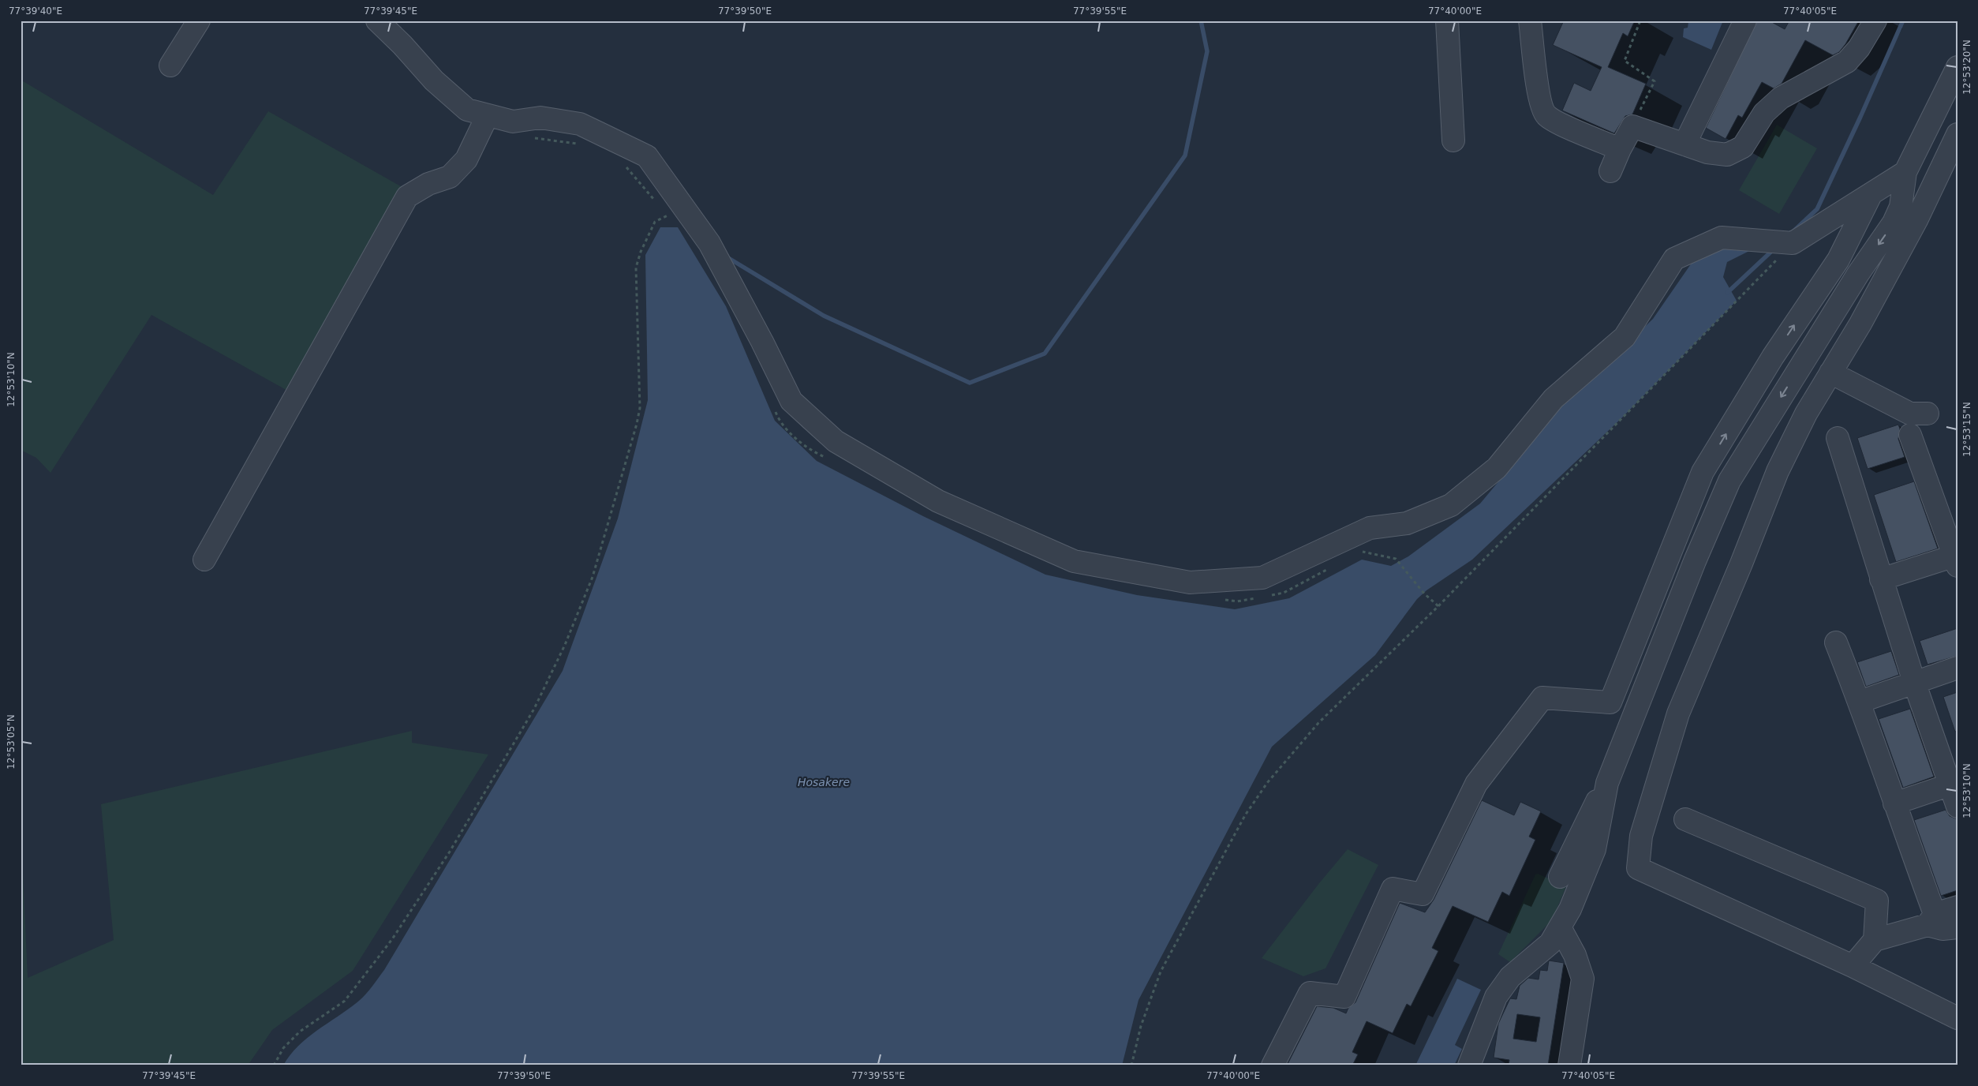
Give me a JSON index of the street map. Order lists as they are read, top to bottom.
{
  "water": ["Hosakere"],
  "coordinates": [
    "77°39'40\"E",
    "77°39'45\"E",
    "77°39'50\"E",
    "77°39'55\"E",
    "77°40'00\"E",
    "77°40'05\"E",
    "12°53'20\"N",
    "12°53'10\"N",
    "12°53'15\"N",
    "12°53'05\"N"
  ]
}
